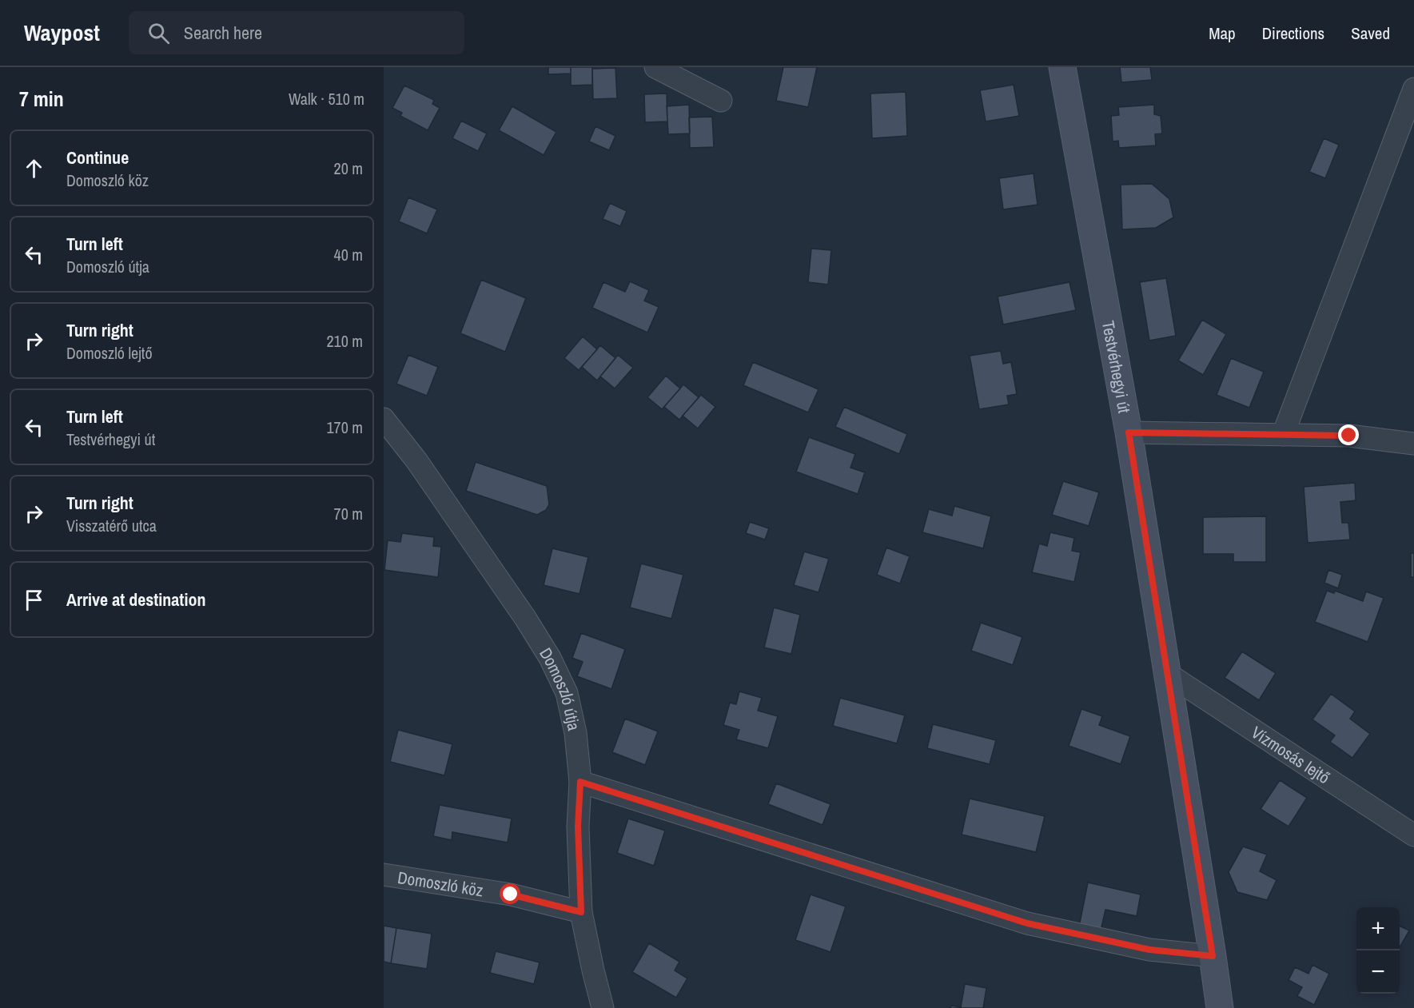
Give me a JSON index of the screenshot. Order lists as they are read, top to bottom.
{
  "streets": {
    "street": [
      "Testvérhegyi út",
      "Domoszló útja",
      "Vízmosás lejtő",
      "Domoszló köz"
    ]
  },
  "crossings": [
    ["Testvérhegyi út", "Vízmosás lejtő"],
    ["Domoszló útja", "Domoszló köz"]
  ],
  "page": {
    "header": "Waypost",
    "search": "Search here",
    "nav": ["Map", "Directions", "Saved"],
    "heading": ["7 min", "Walk · 510 m"],
    "list": [
      ["Continue", "Domoszló köz", "20 m"],
      ["Turn left", "Domoszló útja", "40 m"],
      ["Turn right", "Domoszló lejtő", "210 m"],
      ["Turn left", "Testvérhegyi út", "170 m"],
      ["Turn right", "Visszatérő utca", "70 m"],
      "Arrive at destination"
    ],
    "map_buttons": ["+", "−"]
  }
}
